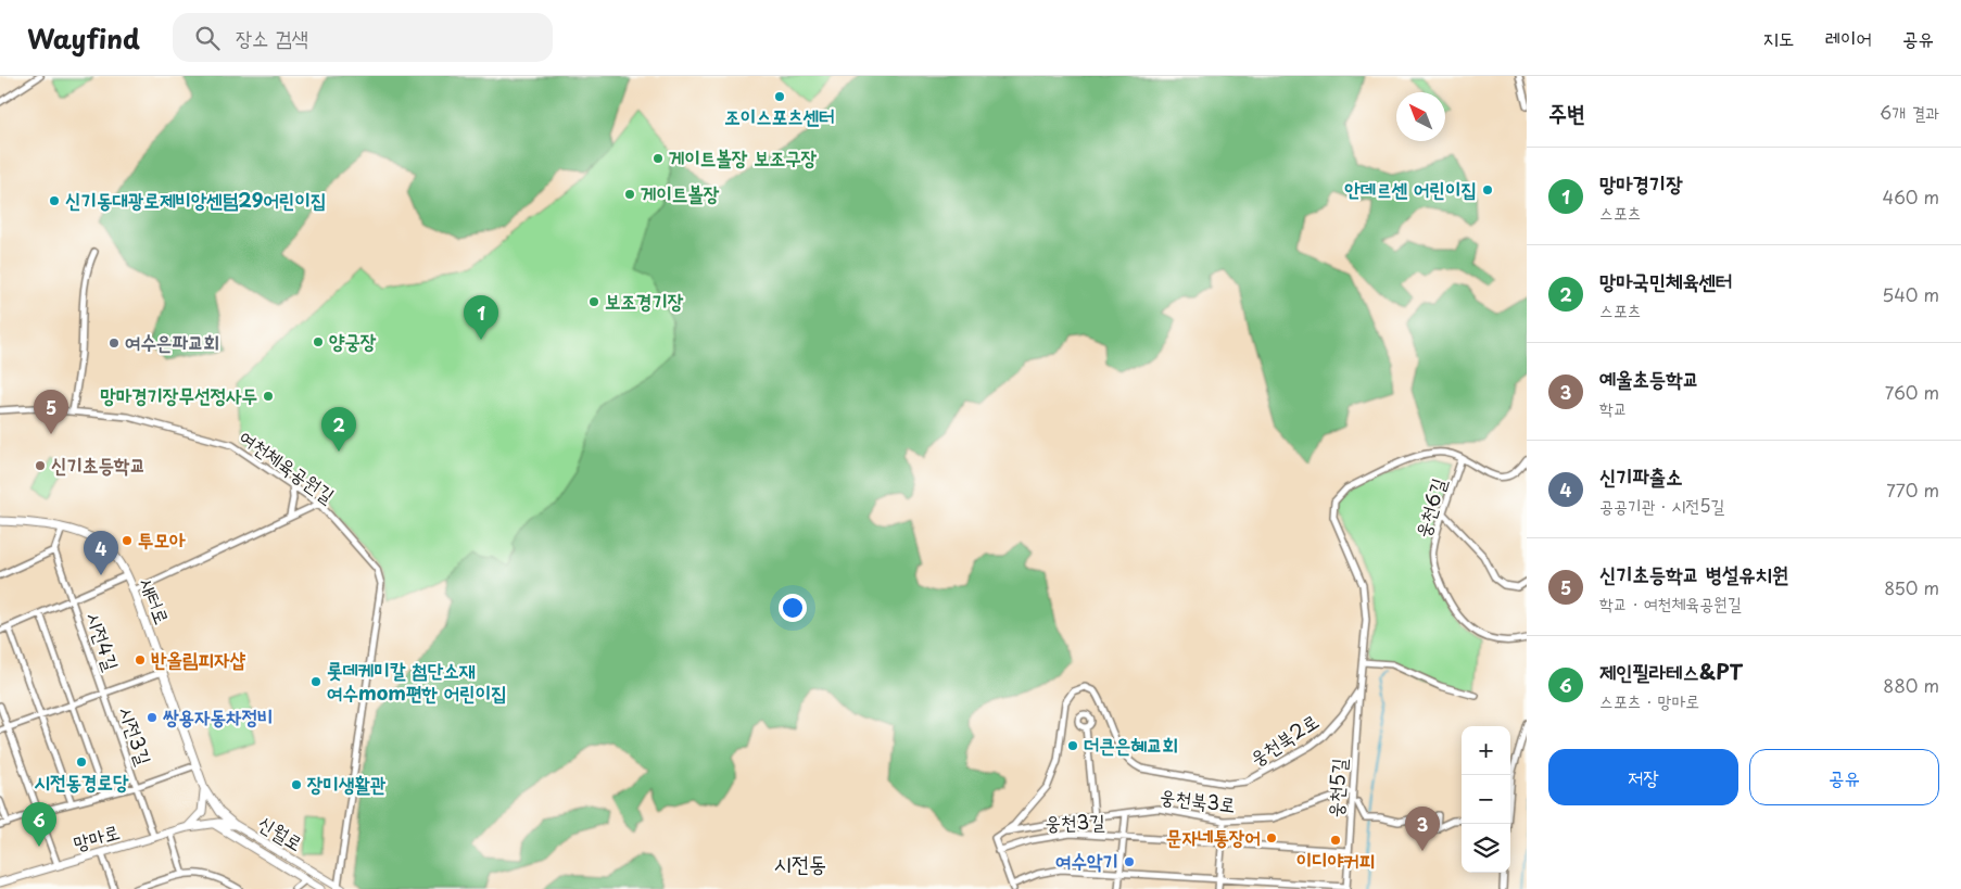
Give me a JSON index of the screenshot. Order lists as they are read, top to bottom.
{
  "streets": {
    "street": [
      "여천체육공원길",
      "웅천6길",
      "새터로",
      "시전4길",
      "시전3길",
      "웅천북2로",
      "웅천5길",
      "웅천북3로",
      "웅천3길",
      "신월로",
      "망마로"
    ]
  },
  "crossings": [
    ["여천체육공원길", "신월로"],
    ["웅천6길", "웅천북2로"],
    ["새터로", "시전4길"],
    ["새터로", "시전3길"],
    ["새터로", "신월로"],
    ["시전4길", "시전3길"],
    ["웅천북2로", "웅천5길"],
    ["웅천북2로", "웅천북3로"],
    ["웅천5길", "웅천북3로"],
    ["웅천5길", "웅천3길"],
    ["웅천북3로", "웅천3길"],
    ["신월로", "망마로"]
  ],
  "districts": ["시전동"],
  "places": [
    "조이스포츠센터",
    "게이트볼장 보조구장",
    "안데르센 어린이집",
    "게이트볼장",
    "신기동대광로제비앙센텀29어린이집",
    "보조경기장",
    "양궁장",
    "여수은파교회",
    "망마경기장무선정사두",
    "신기초등학교",
    "투모아",
    "반올림피자샵",
    "롯데케미칼 첨단소재 여수mom편한 어린이집",
    "쌍용자동차정비",
    "더큰은혜교회",
    "시전동경로당",
    "장미생활관",
    "문자네통장어",
    "이디야커피",
    "여수악기"
  ],
  "north": "top left",
  "page": {
    "header": "Wayfind",
    "search": "장소 검색",
    "nav": ["지도", "레이어", "공유"],
    "heading": ["주변", "6개 결과"],
    "list": [
      {
        "mark": "1",
        "name": "망마경기장",
        "note": "스포츠",
        "value": "460 m"
      },
      {
        "mark": "2",
        "name": "망마국민체육센터",
        "note": "스포츠",
        "value": "540 m"
      },
      {
        "mark": "3",
        "name": "예울초등학교",
        "note": "학교",
        "value": "760 m"
      },
      {
        "mark": "4",
        "name": "신기파출소",
        "note": "공공기관 · 시전5길",
        "value": "770 m"
      },
      {
        "mark": "5",
        "name": "신기초등학교 병설유치원",
        "note": "학교 · 여천체육공원길",
        "value": "850 m"
      },
      {
        "mark": "6",
        "name": "제인필라테스&PT",
        "note": "스포츠 · 망마로",
        "value": "880 m"
      }
    ],
    "pins": [
      "1",
      "5",
      "2",
      "4",
      "6",
      "3"
    ],
    "map_buttons": ["+", "−"],
    "buttons": ["저장", "공유"]
  }
}
